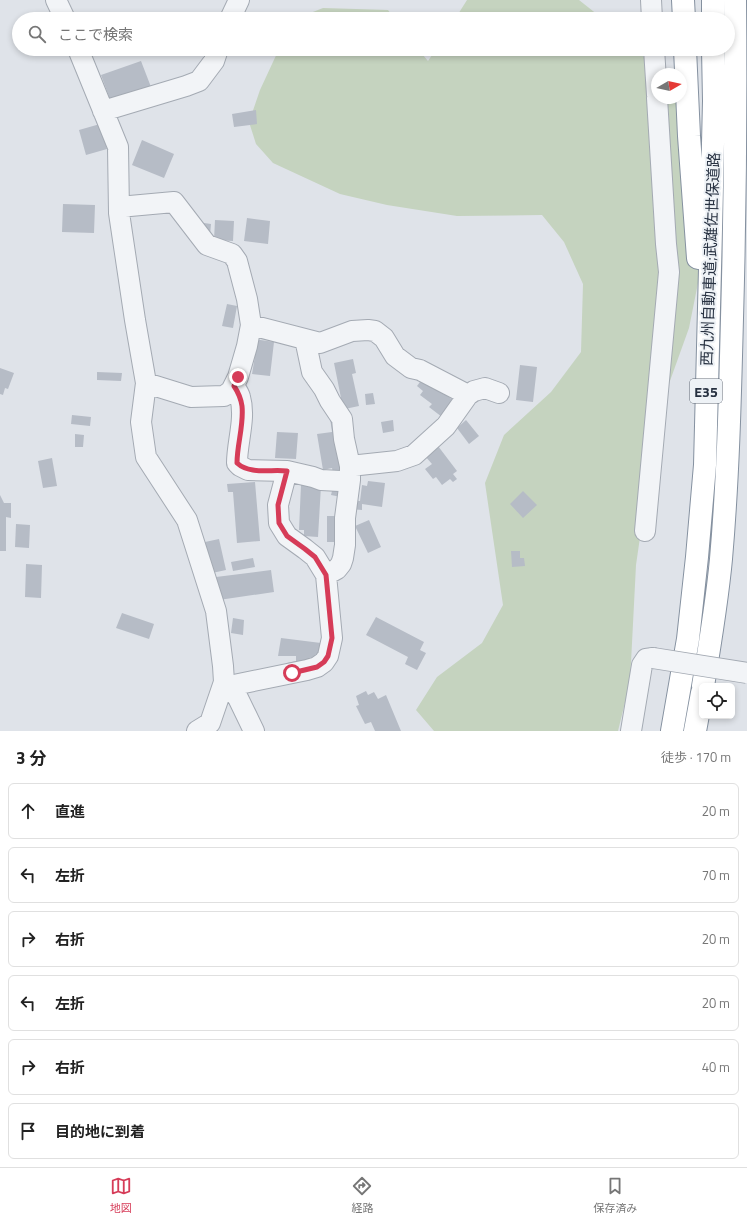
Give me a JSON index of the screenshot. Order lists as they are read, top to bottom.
{
  "streets": {
    "highway": ["西九州自動車道;武雄佐世保道路", "E35"]
  },
  "north": "right",
  "page": {
    "search": "ここで検索",
    "heading": ["3 分", "徒歩 · 170 m"],
    "list": [
      ["直進", "20 m"],
      ["左折", "70 m"],
      ["右折", "20 m"],
      ["左折", "20 m"],
      ["右折", "40 m"],
      "目的地に到着"
    ],
    "nav": ["地図", "経路", "保存済み"]
  }
}
